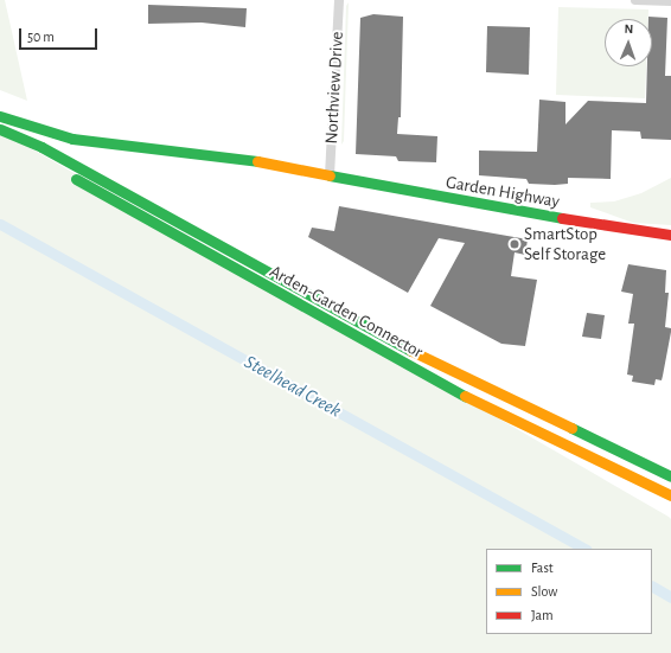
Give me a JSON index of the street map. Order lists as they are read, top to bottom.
{
  "streets": {
    "main road": ["Garden Highway", "Arden-Garden Connector"],
    "street": ["Northview Drive"]
  },
  "crossings": [
    ["Northview Drive", "Garden Highway"]
  ],
  "water": ["Steelhead Creek"],
  "places": ["SmartStop Self Storage"],
  "legend": ["Fast", "Slow", "Jam"],
  "scale_bar": "50 m",
  "north": "top"
}
